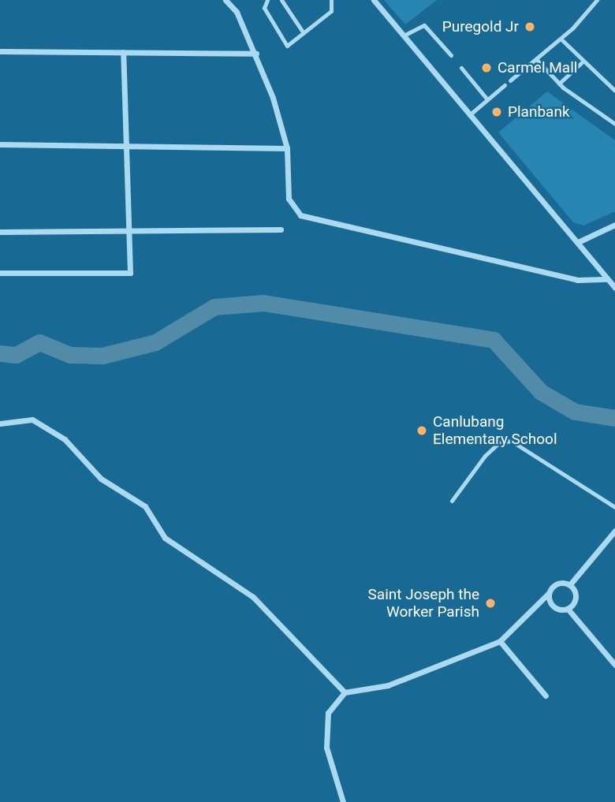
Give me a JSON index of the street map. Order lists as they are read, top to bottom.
{
  "places": [
    "Puregold Jr",
    "Carmel Mall",
    "Planbank",
    "Canlubang Elementary School",
    "Saint Joseph the Worker Parish"
  ]
}
